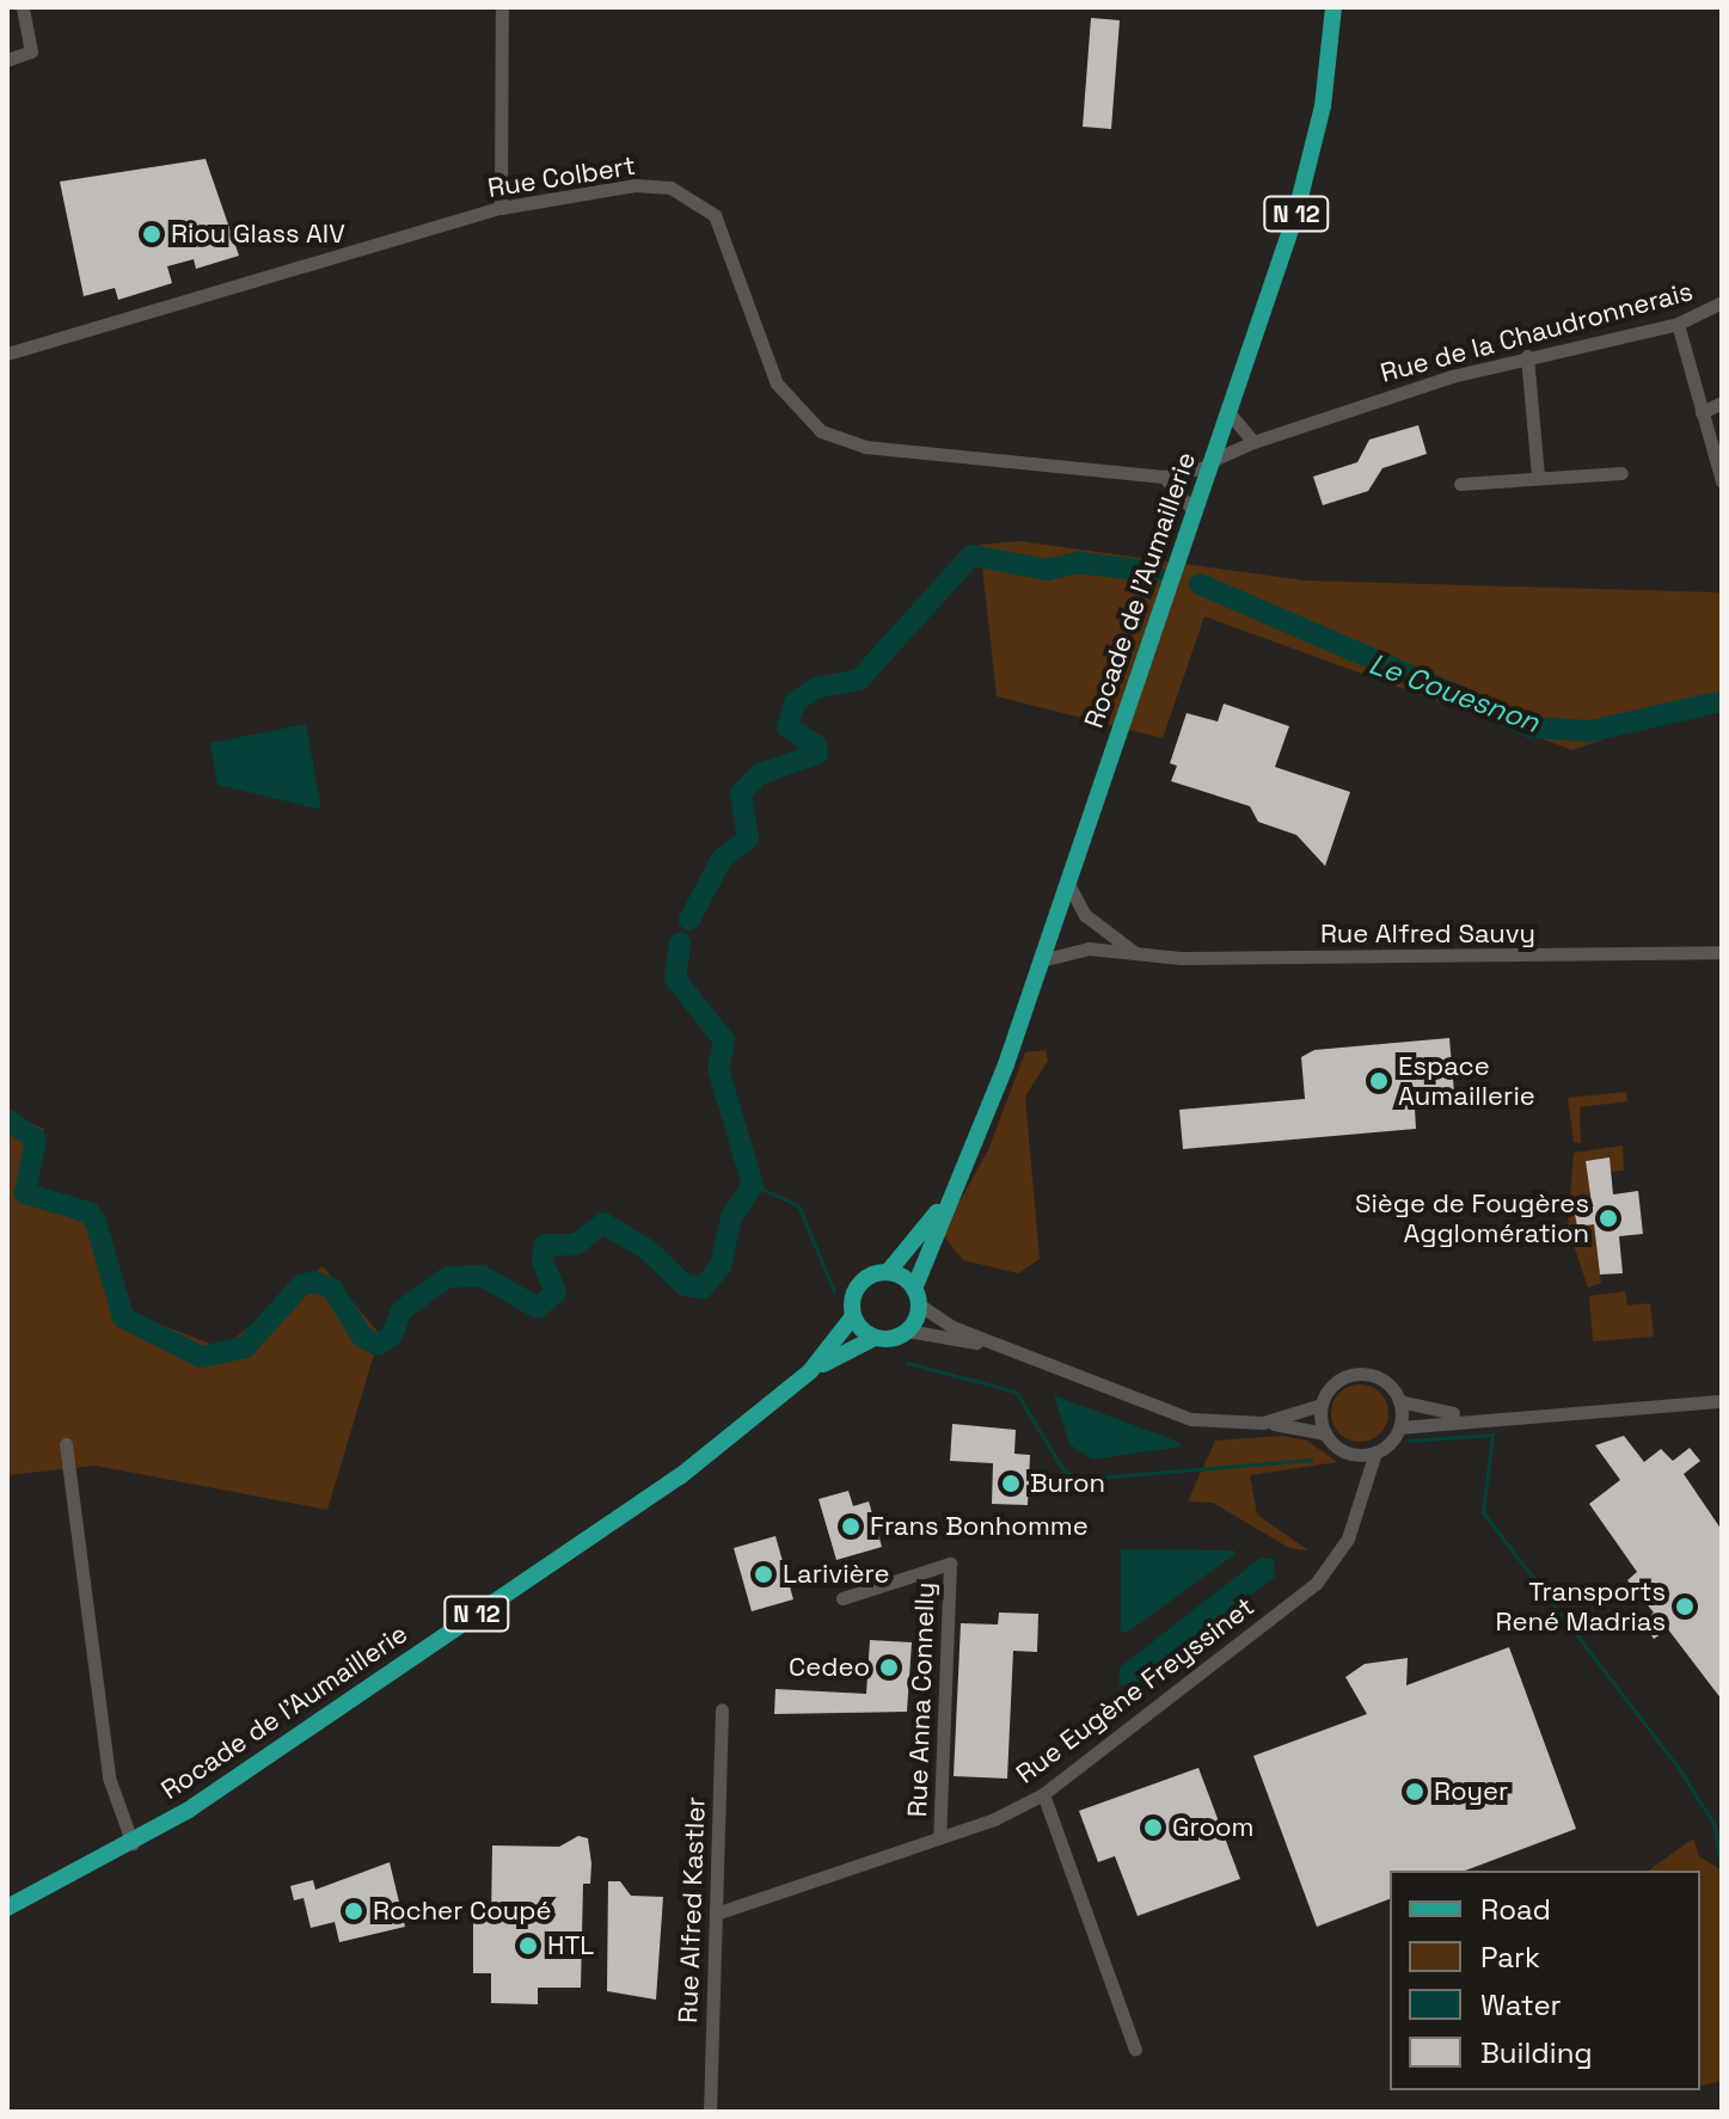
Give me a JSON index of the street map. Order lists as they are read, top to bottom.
{
  "streets": {
    "main road": ["N 12", "Rocade de l'Aumaillerie"],
    "street": [
      "Rue Colbert",
      "Rue de la Chaudronnerais",
      "Rue Alfred Sauvy",
      "Rue Eugène Freyssinet",
      "Rue Anna Connelly",
      "Rue Alfred Kastler"
    ]
  },
  "crossings": [
    ["Rue Colbert", "Rue de la Chaudronnerais"],
    ["Rue Colbert", "Rocade de l'Aumaillerie"],
    ["Rue de la Chaudronnerais", "Rocade de l'Aumaillerie"],
    ["Rocade de l'Aumaillerie", "Rue Alfred Sauvy"],
    ["Rue Eugène Freyssinet", "Rue Anna Connelly"],
    ["Rue Eugène Freyssinet", "Rue Alfred Kastler"]
  ],
  "water": ["Le Couesnon"],
  "places": [
    "Riou Glass AIV",
    "Espace Aumaillerie",
    "Siège de Fougères Agglomération",
    "Buron",
    "Frans Bonhomme",
    "Larivière",
    "Transports René Madrias",
    "Cedeo",
    "Royer",
    "Groom",
    "Rocher Coupé",
    "HTL"
  ],
  "legend": [
    "Road",
    "Park",
    "Water",
    "Building"
  ]
}
